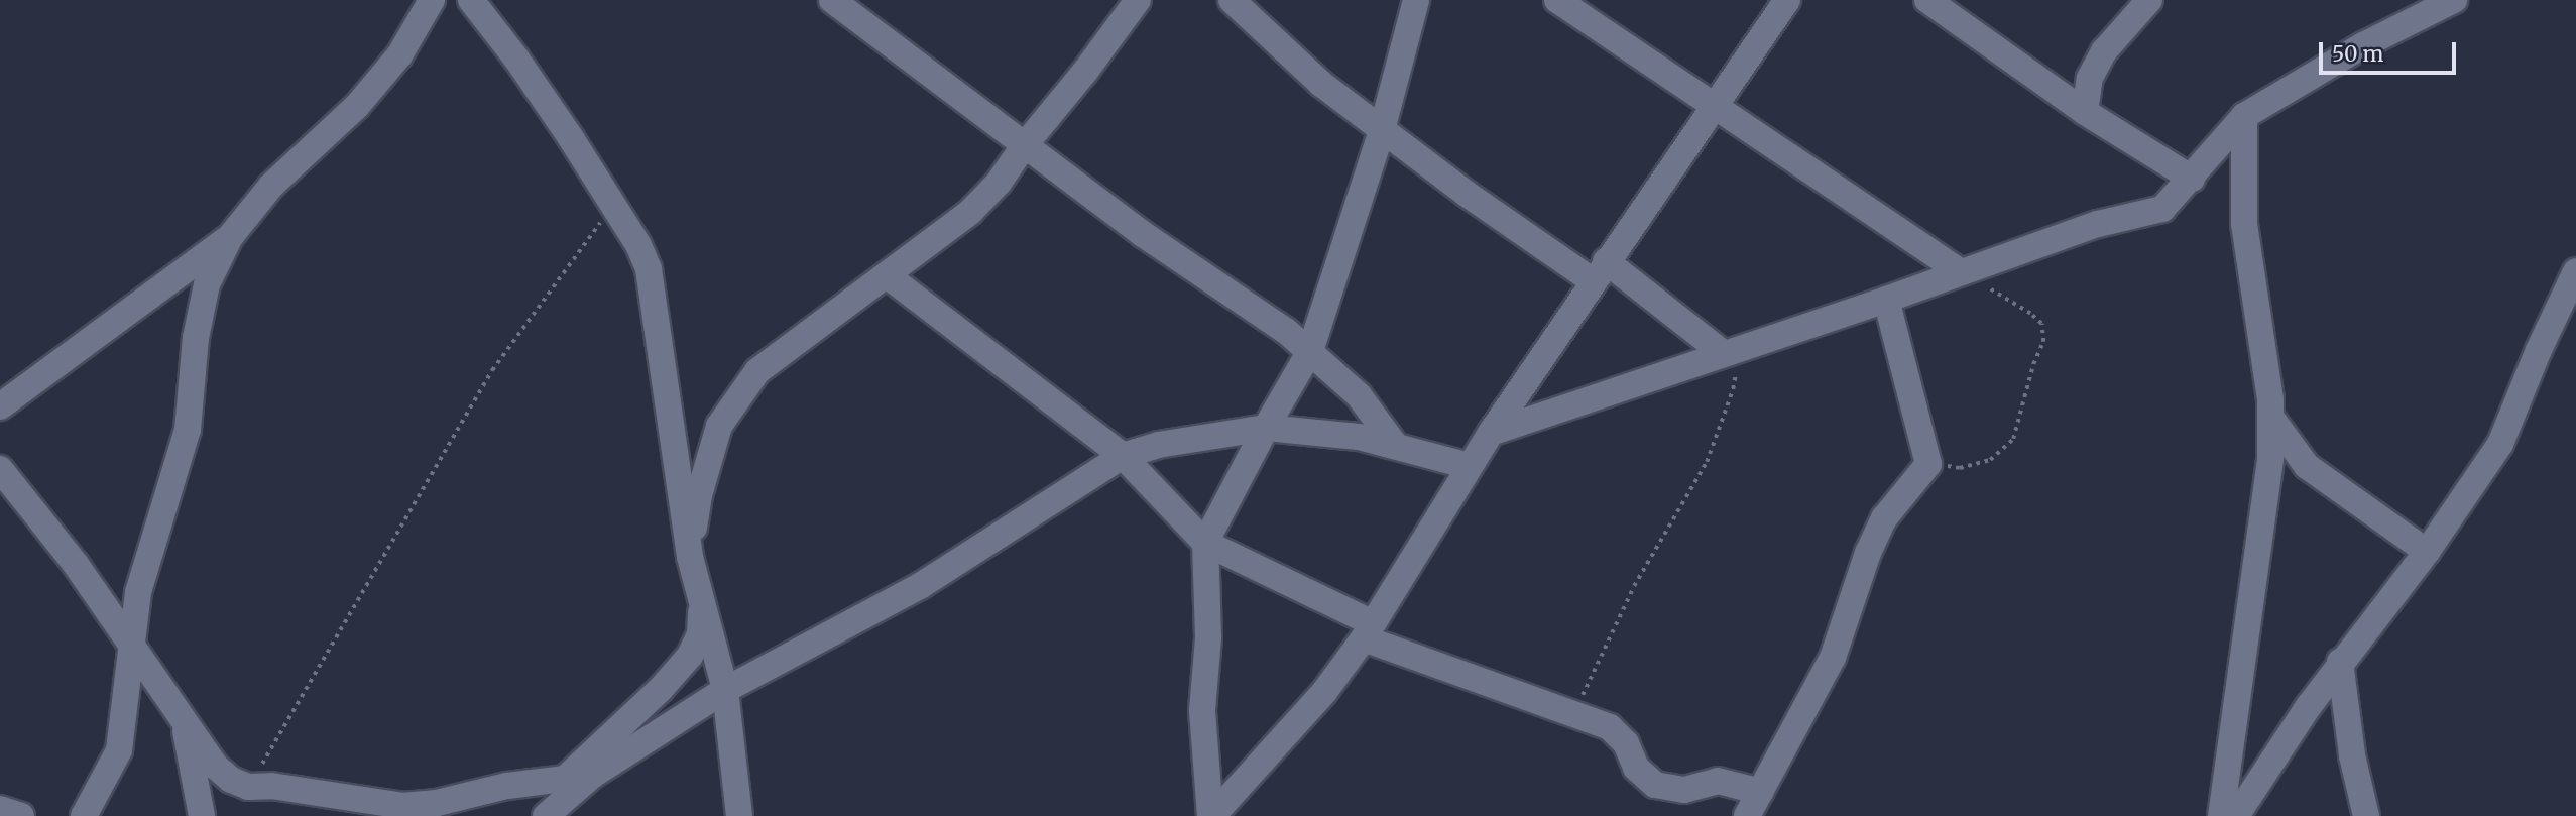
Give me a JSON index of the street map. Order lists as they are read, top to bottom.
{
  "scale_bar": "50 m"
}
